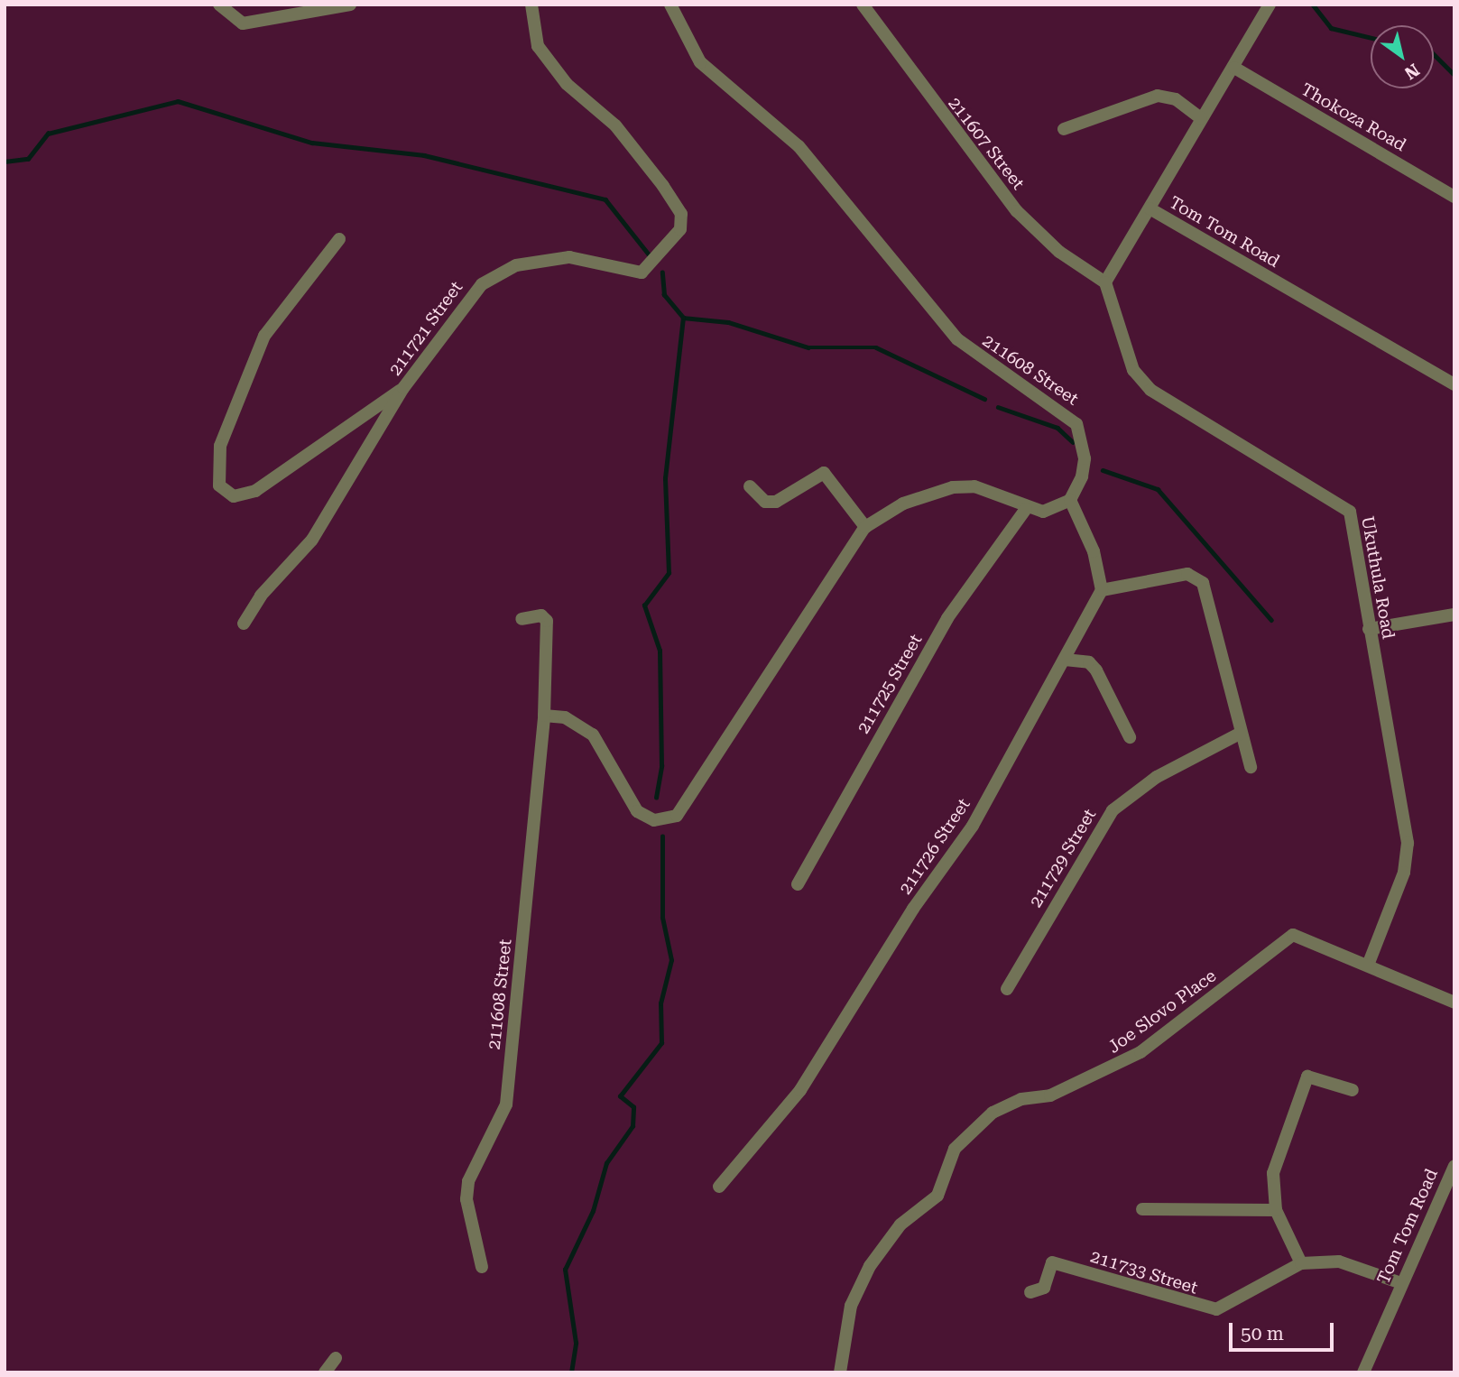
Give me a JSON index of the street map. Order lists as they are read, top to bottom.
{
  "streets": {
    "street": [
      "Thokoza Road",
      "211607 Street",
      "Tom Tom Road",
      "211721 Street",
      "211608 Street",
      "Ukuthula Road",
      "211725 Street",
      "211726 Street",
      "211729 Street",
      "Joe Slovo Place",
      "211733 Street"
    ]
  },
  "crossings": [
    ["Thokoza Road", "Tom Tom Road"],
    ["211607 Street", "Ukuthula Road"],
    ["Tom Tom Road", "211733 Street"],
    ["Ukuthula Road", "Joe Slovo Place"]
  ],
  "scale_bar": "50 m",
  "north": "bottom right"
}
